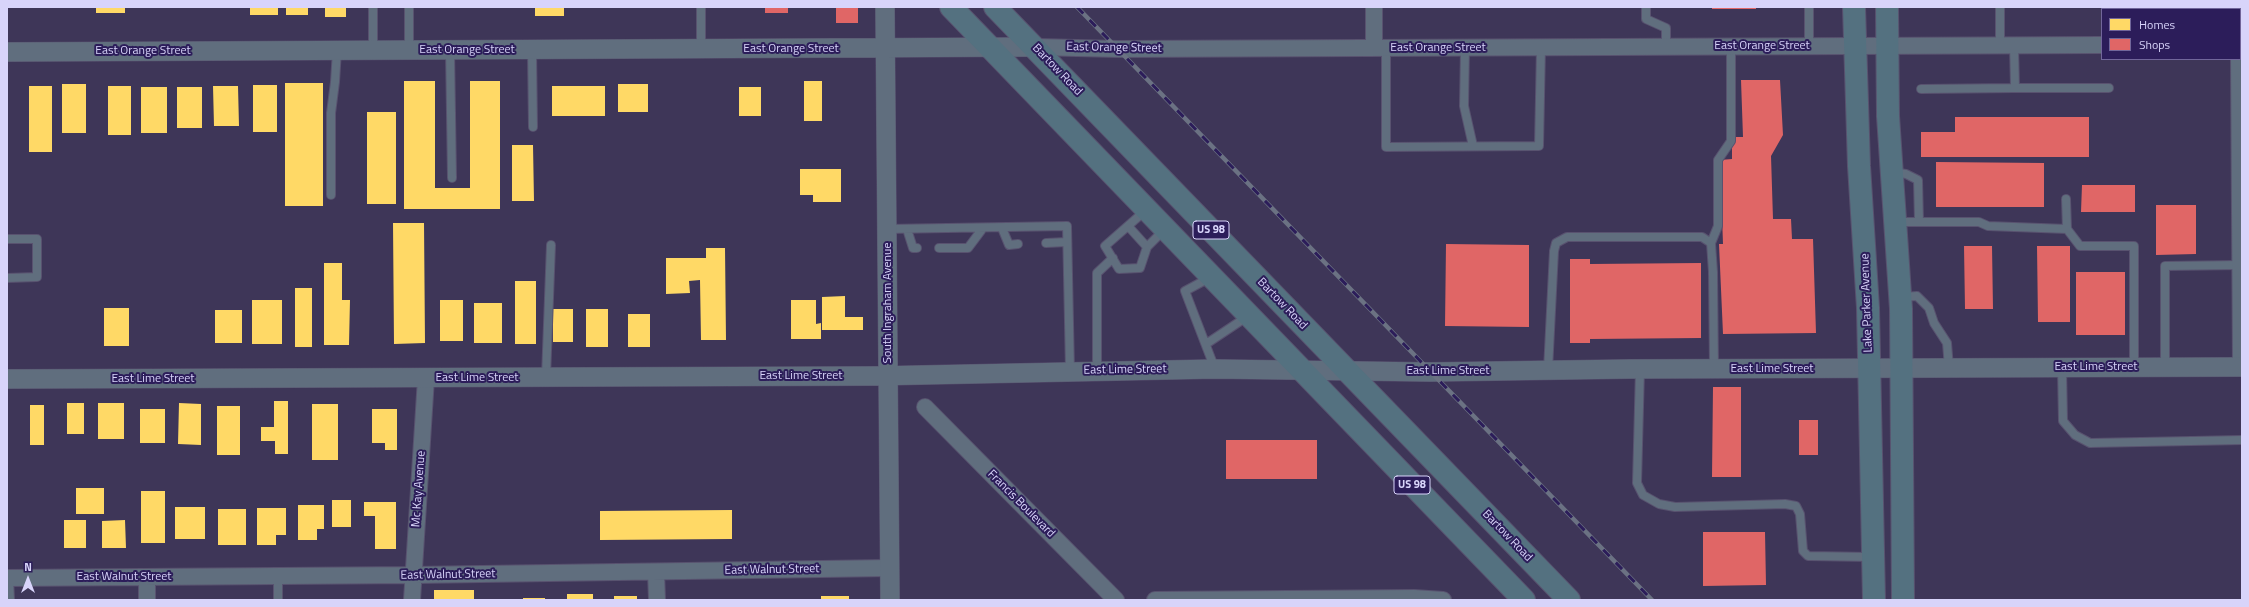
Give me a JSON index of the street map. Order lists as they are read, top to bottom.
{
  "streets": {
    "main road": ["Bartow Road", "US 98", "Lake Parker Avenue"],
    "street": [
      "East Orange Street",
      "South Ingraham Avenue",
      "East Lime Street",
      "Mc Kay Avenue",
      "Francis Boulevard",
      "East Walnut Street"
    ]
  },
  "crossings": [
    ["East Orange Street", "Bartow Road"],
    ["East Orange Street", "US 98"],
    ["East Orange Street", "South Ingraham Avenue"],
    ["East Orange Street", "Lake Parker Avenue"],
    ["Bartow Road", "East Lime Street"],
    ["US 98", "East Lime Street"],
    ["South Ingraham Avenue", "East Lime Street"],
    ["South Ingraham Avenue", "East Walnut Street"],
    ["Lake Parker Avenue", "East Lime Street"],
    ["East Lime Street", "Mc Kay Avenue"],
    ["Mc Kay Avenue", "East Walnut Street"]
  ],
  "legend": ["Homes", "Shops"],
  "north": "top"
}
